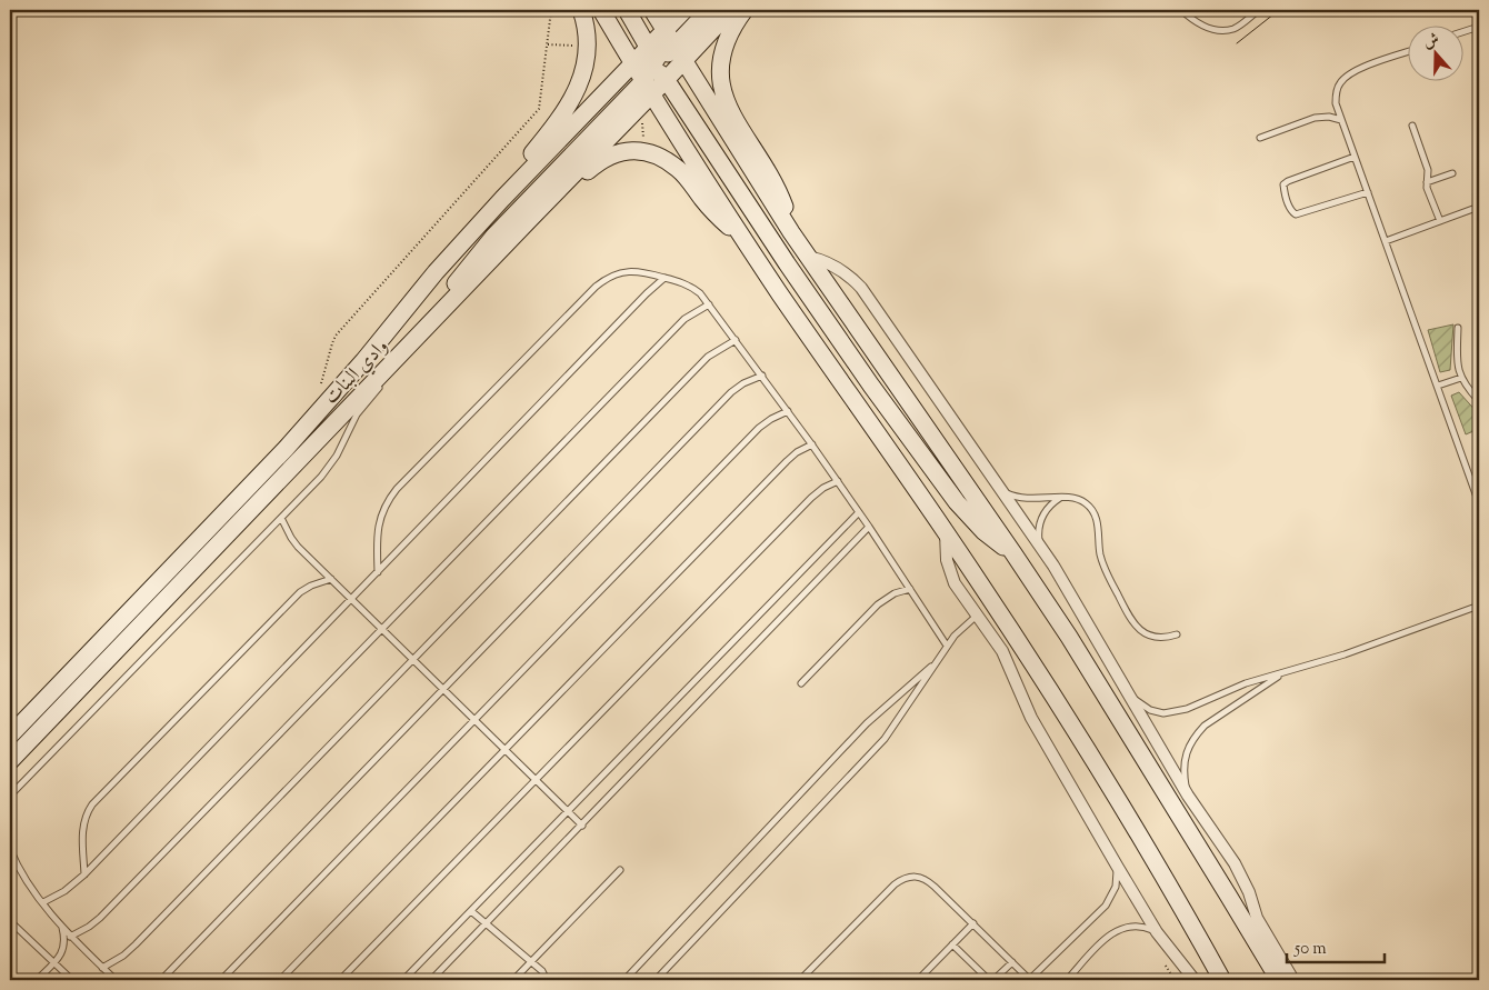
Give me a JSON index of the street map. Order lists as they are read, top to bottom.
{
  "streets": {
    "main road": ["وادي البنات"]
  },
  "scale_bar": "50 m",
  "north": "top"
}
